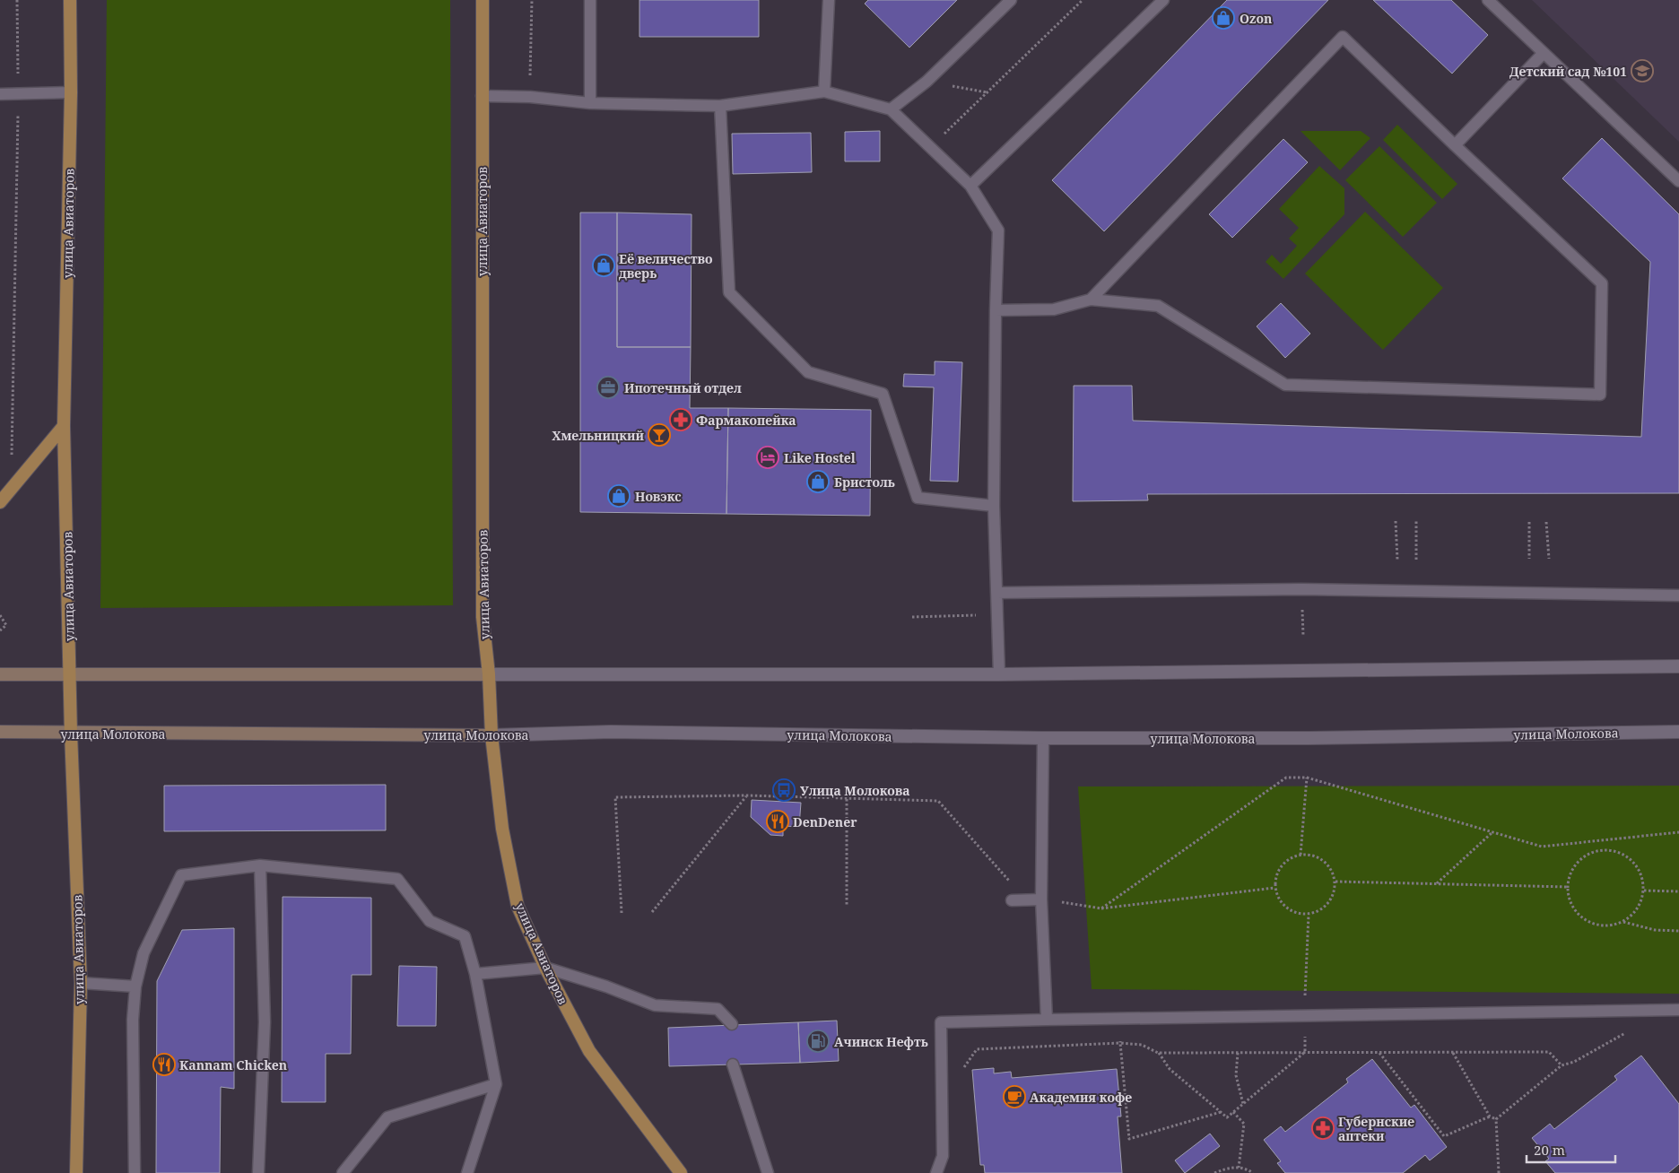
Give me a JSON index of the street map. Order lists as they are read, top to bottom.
{
  "streets": {
    "main road": ["улица Авиаторов", "улица Молокова"]
  },
  "crossings": [
    ["улица Авиаторов", "улица Молокова"]
  ],
  "places": {
    "shop": [
      "Ozon",
      "Её величество дверь",
      "Бристоль",
      "Новэкс"
    ],
    "school or university": ["Детский сад №101"],
    "office": ["Ипотечный отдел"],
    "pharmacy": ["Фармакопейка", "Губернские аптеки"],
    "bar": ["Хмельницкий"],
    "hotel": ["Like Hostel"],
    "bus stop": ["Улица Молокова"],
    "restaurant": ["DenDener", "Kannam Chicken"],
    "fuel station": ["Ачинск Нефть"],
    "cafe": ["Академия кофе"]
  },
  "scale_bar": "20 m"
}
